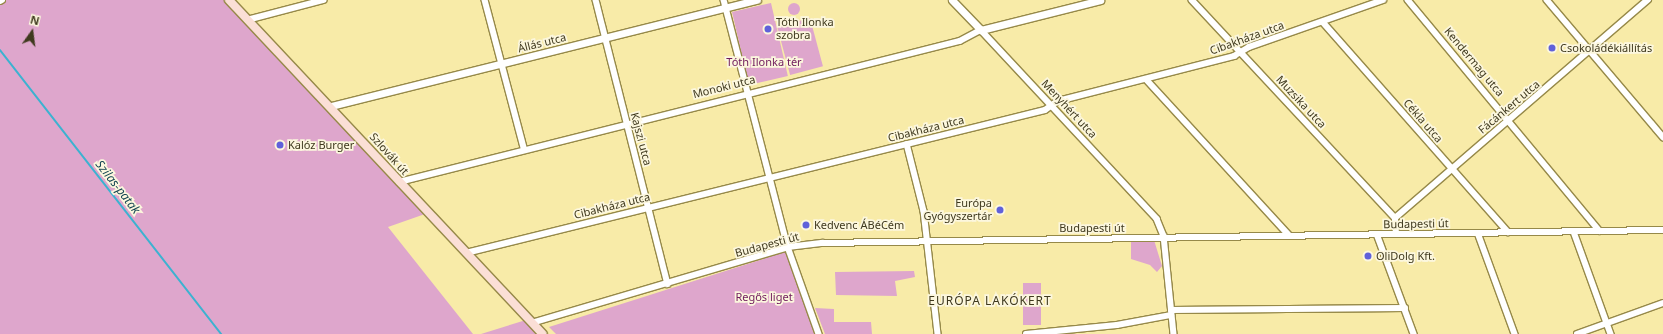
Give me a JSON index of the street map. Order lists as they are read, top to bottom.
{
  "streets": {
    "main road": ["Szlovák út"],
    "street": [
      "Cibakháza utca",
      "Állás utca",
      "Kendermag utca",
      "Monoki utca",
      "Muzsika utca",
      "Fácánkert utca",
      "Menyhért utca",
      "Cékla utca",
      "Kajszi utca",
      "Budapesti út"
    ]
  },
  "crossings": [
    ["Cibakháza utca", "Muzsika utca"],
    ["Cibakháza utca", "Menyhért utca"],
    ["Cibakháza utca", "Cékla utca"],
    ["Cibakháza utca", "Kajszi utca"],
    ["Cibakháza utca", "Szlovák út"],
    ["Állás utca", "Kajszi utca"],
    ["Állás utca", "Szlovák út"],
    ["Kendermag utca", "Fácánkert utca"],
    ["Kendermag utca", "Budapesti út"],
    ["Monoki utca", "Menyhért utca"],
    ["Monoki utca", "Kajszi utca"],
    ["Monoki utca", "Szlovák út"],
    ["Muzsika utca", "Fácánkert utca"],
    ["Fácánkert utca", "Cékla utca"],
    ["Menyhért utca", "Budapesti út"],
    ["Cékla utca", "Budapesti út"],
    ["Kajszi utca", "Budapesti út"],
    ["Szlovák út", "Budapesti út"]
  ],
  "districts": ["EURÓPA LAKÓKERT"],
  "water": ["Szilas-patak"],
  "parks": ["Tóth Ilonka tér", "Regős liget"],
  "places": [
    "Tóth Ilonka szobra",
    "Csokoládékiállítás",
    "Kalóz Burger",
    "Európa Gyógyszertár",
    "Kedvenc ÁBéCém",
    "OliDolg Kft."
  ],
  "north": "top"
}
